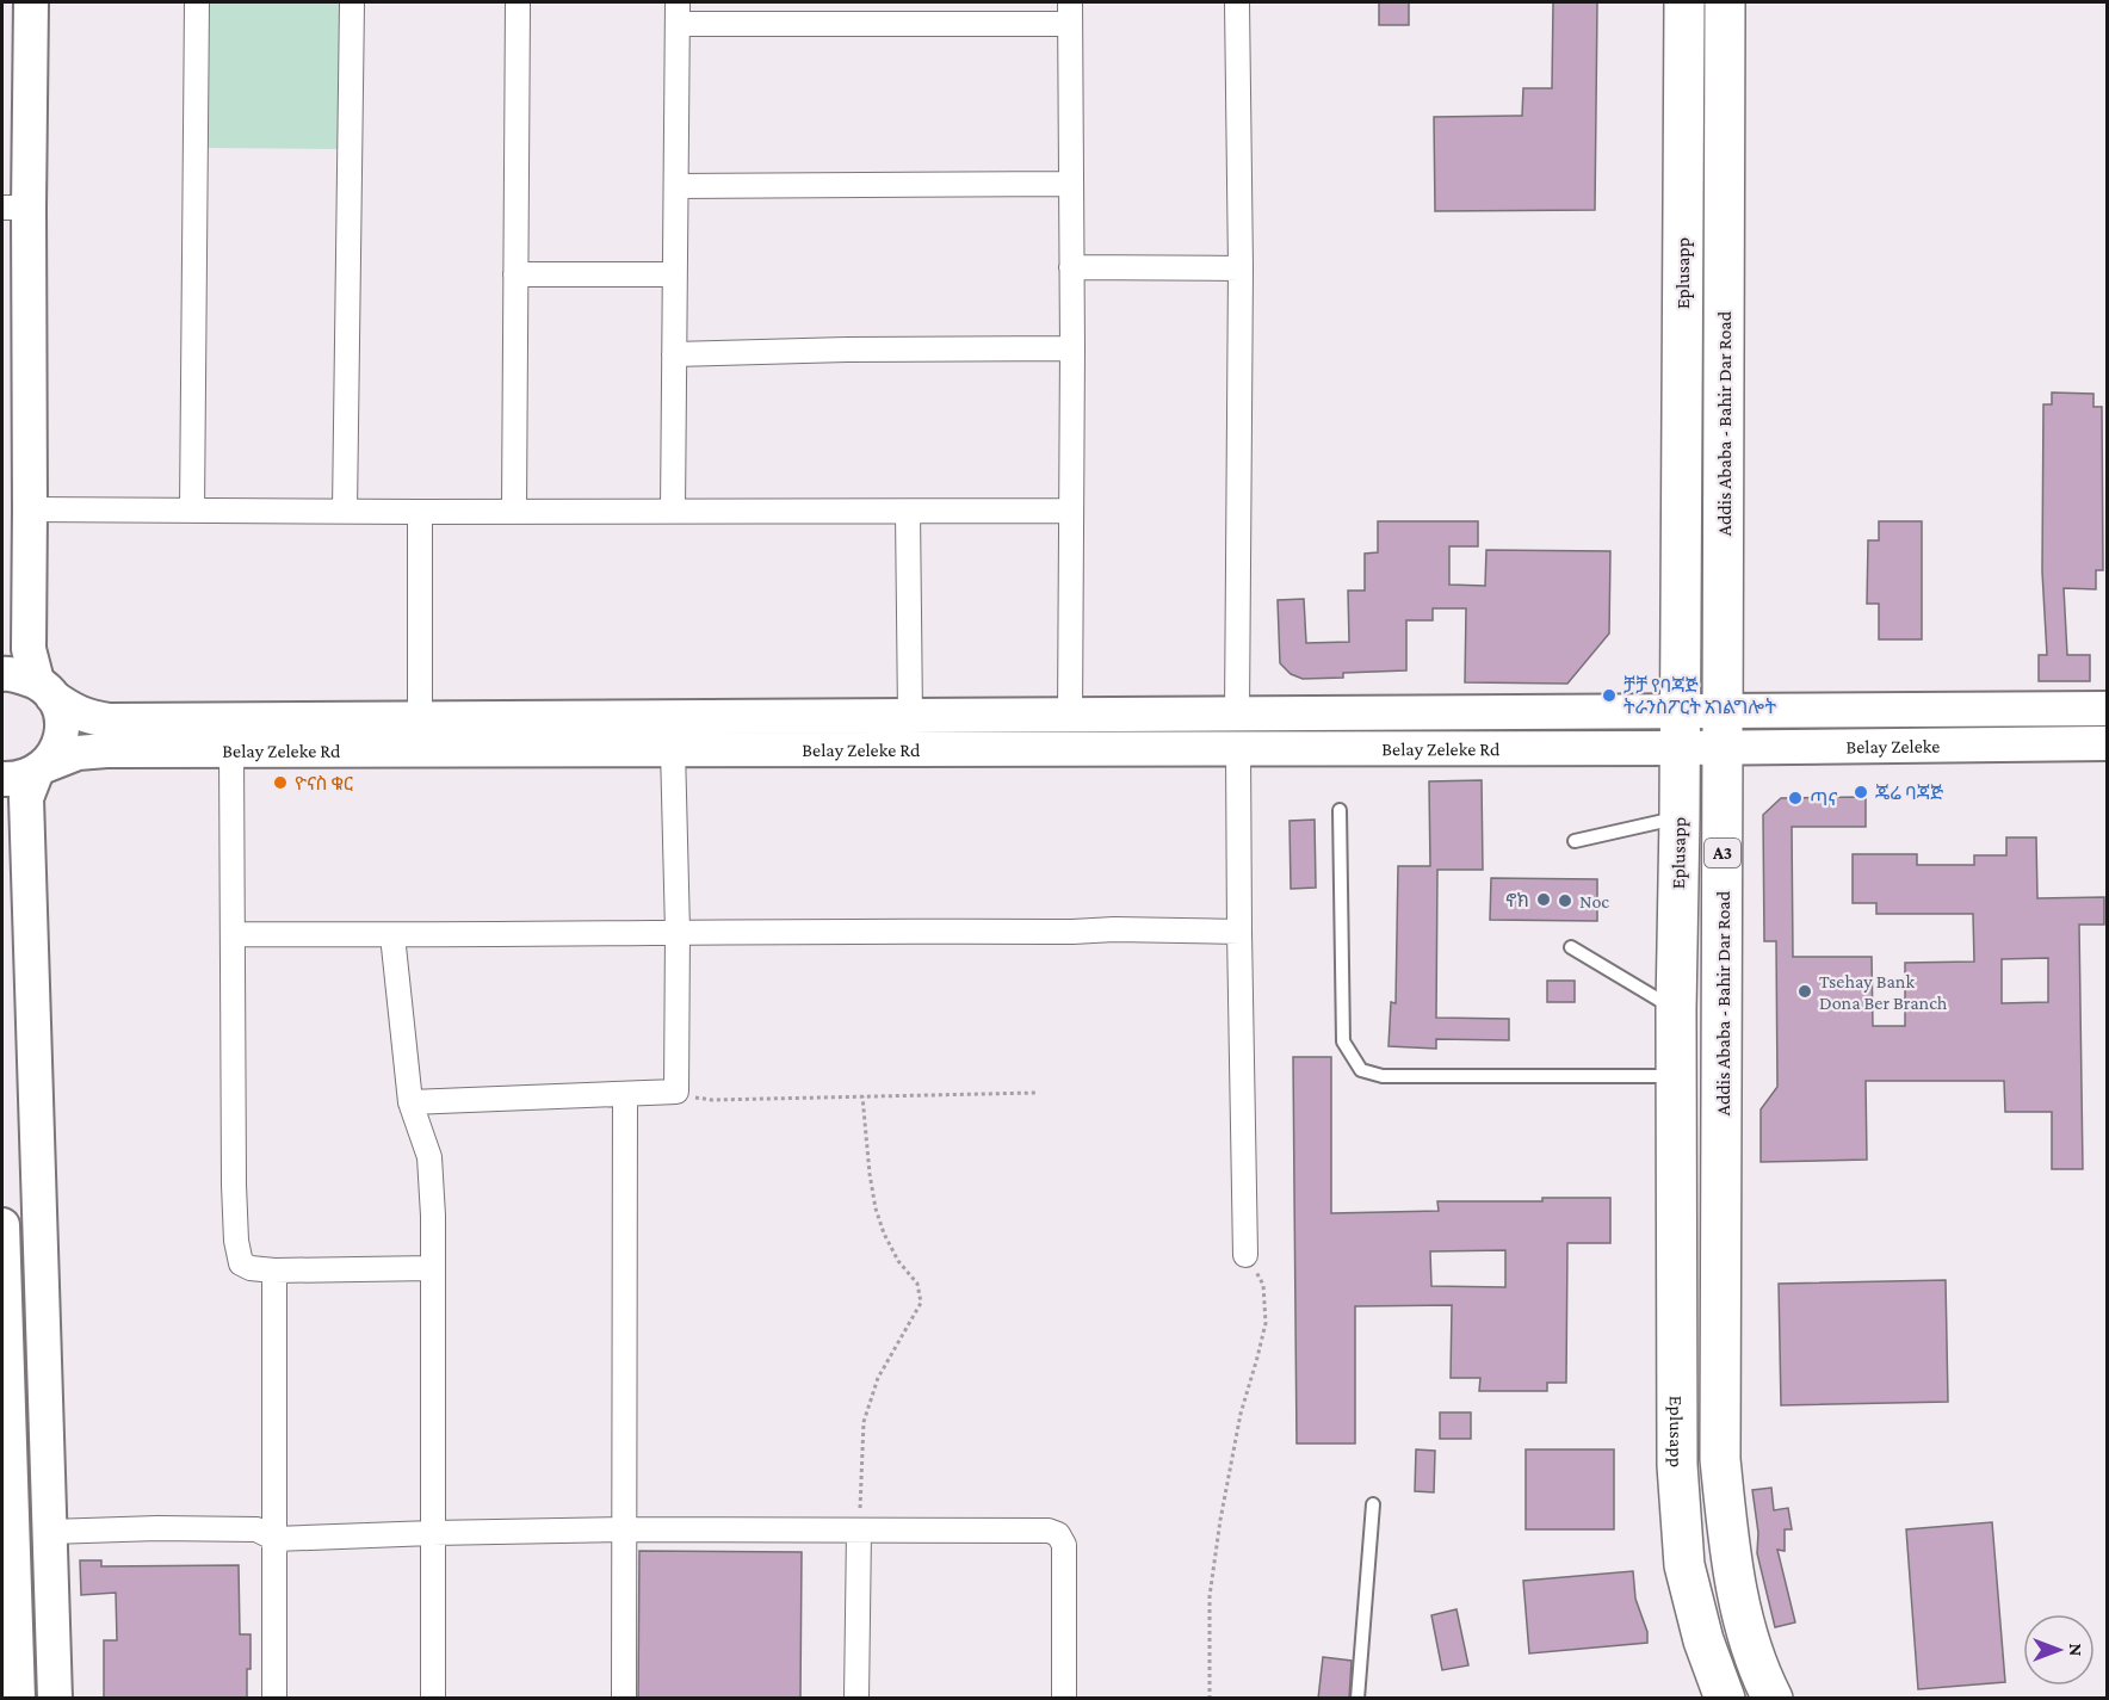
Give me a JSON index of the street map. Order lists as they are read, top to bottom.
{
  "streets": {
    "highway": ["Eplusapp", "Addis Ababa - Bahir Dar Road", "A3"],
    "street": ["Belay Zeleke", "Belay Zeleke Rd"]
  },
  "crossings": [
    ["Eplusapp", "Belay Zeleke"],
    ["Eplusapp", "Belay Zeleke Rd"],
    ["Addis Ababa - Bahir Dar Road", "Belay Zeleke"],
    ["Belay Zeleke", "Belay Zeleke Rd"]
  ],
  "places": [
    "ቻቻ የባጃጅ ትራንስፖርት አገልግሎት",
    "ዮናስ ቁር",
    "ጄሬ ባጃጅ",
    "ጣና",
    "ኖክ",
    "Noc",
    "Tsehay Bank Dona Ber Branch"
  ],
  "north": "right"
}
